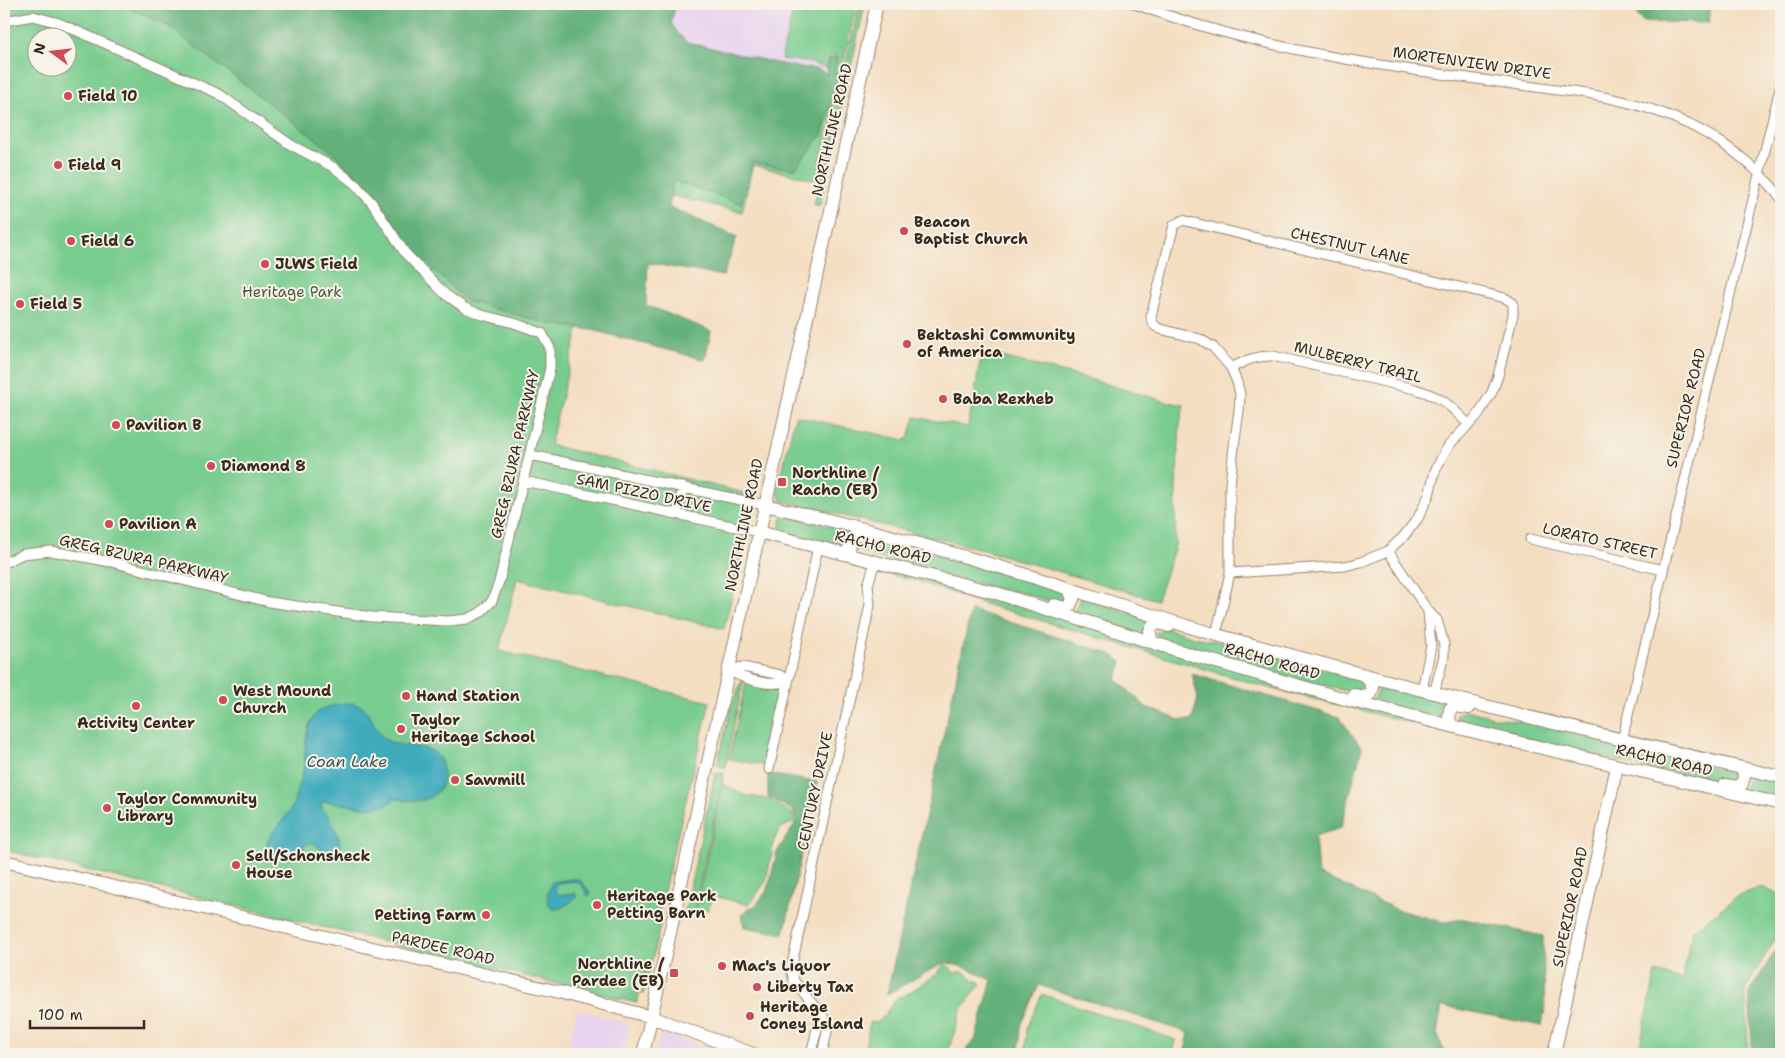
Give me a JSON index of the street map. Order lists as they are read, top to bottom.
{
  "streets": {
    "street": [
      "MORTENVIEW DRIVE",
      "NORTHLINE ROAD",
      "CHESTNUT LANE",
      "MULBERRY TRAIL",
      "SUPERIOR ROAD",
      "GREG BZURA PARKWAY",
      "SAM PIZZO DRIVE",
      "LORATO STREET",
      "RACHO ROAD",
      "CENTURY DRIVE",
      "PARDEE ROAD"
    ]
  },
  "crossings": [
    ["MORTENVIEW DRIVE", "SUPERIOR ROAD"],
    ["NORTHLINE ROAD", "SAM PIZZO DRIVE"],
    ["NORTHLINE ROAD", "RACHO ROAD"],
    ["NORTHLINE ROAD", "PARDEE ROAD"],
    ["CHESTNUT LANE", "MULBERRY TRAIL"],
    ["SUPERIOR ROAD", "LORATO STREET"],
    ["SUPERIOR ROAD", "RACHO ROAD"],
    ["GREG BZURA PARKWAY", "SAM PIZZO DRIVE"],
    ["SAM PIZZO DRIVE", "RACHO ROAD"],
    ["RACHO ROAD", "CENTURY DRIVE"]
  ],
  "water": ["Coan Lake"],
  "parks": ["Heritage Park"],
  "places": {
    "other": [
      "Field 10",
      "Field 9",
      "Beacon Baptist Church",
      "Field 6",
      "JLWS Field",
      "Field 5",
      "Bektashi Community of America",
      "Baba Rexheb",
      "Pavilion B",
      "Diamond 8",
      "Pavilion A",
      "Hand Station",
      "West Mound Church",
      "Activity Center",
      "Taylor Heritage School",
      "Sawmill",
      "Taylor Community Library",
      "Sell/Schonsheck House",
      "Heritage Park Petting Barn",
      "Petting Farm",
      "Mac's Liquor",
      "Liberty Tax",
      "Heritage Coney Island"
    ],
    "transit": ["Northline / Racho (EB)", "Northline / Pardee (EB)"]
  },
  "scale_bar": "100 m",
  "north": "left"
}
